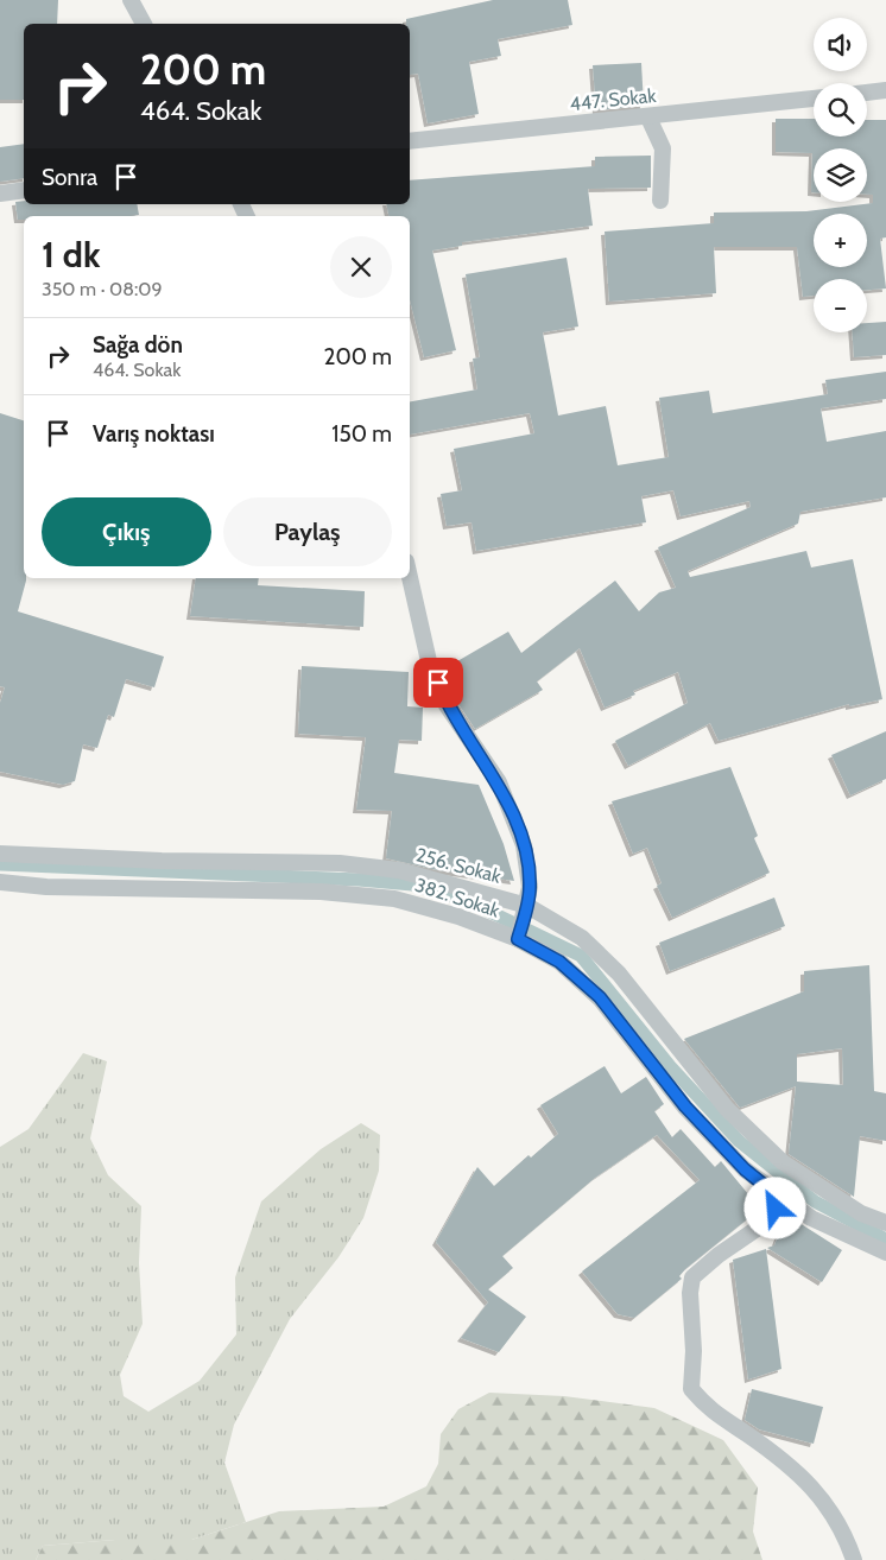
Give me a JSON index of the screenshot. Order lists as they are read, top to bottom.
{
  "streets": {
    "street": ["447. Sokak", "256. Sokak", "382. Sokak"]
  },
  "page": {
    "map_buttons": ["+", "−"],
    "turn": ["200 m", "464. Sokak"],
    "then": "Sonra",
    "heading": ["1 dk", "350 m · 08:09"],
    "list": [
      {
        "name": "Sağa dön",
        "note": "464. Sokak",
        "value": "200 m"
      },
      {
        "name": "Varış noktası",
        "value": "150 m"
      }
    ],
    "buttons": ["Çıkış", "Paylaş"]
  }
}
